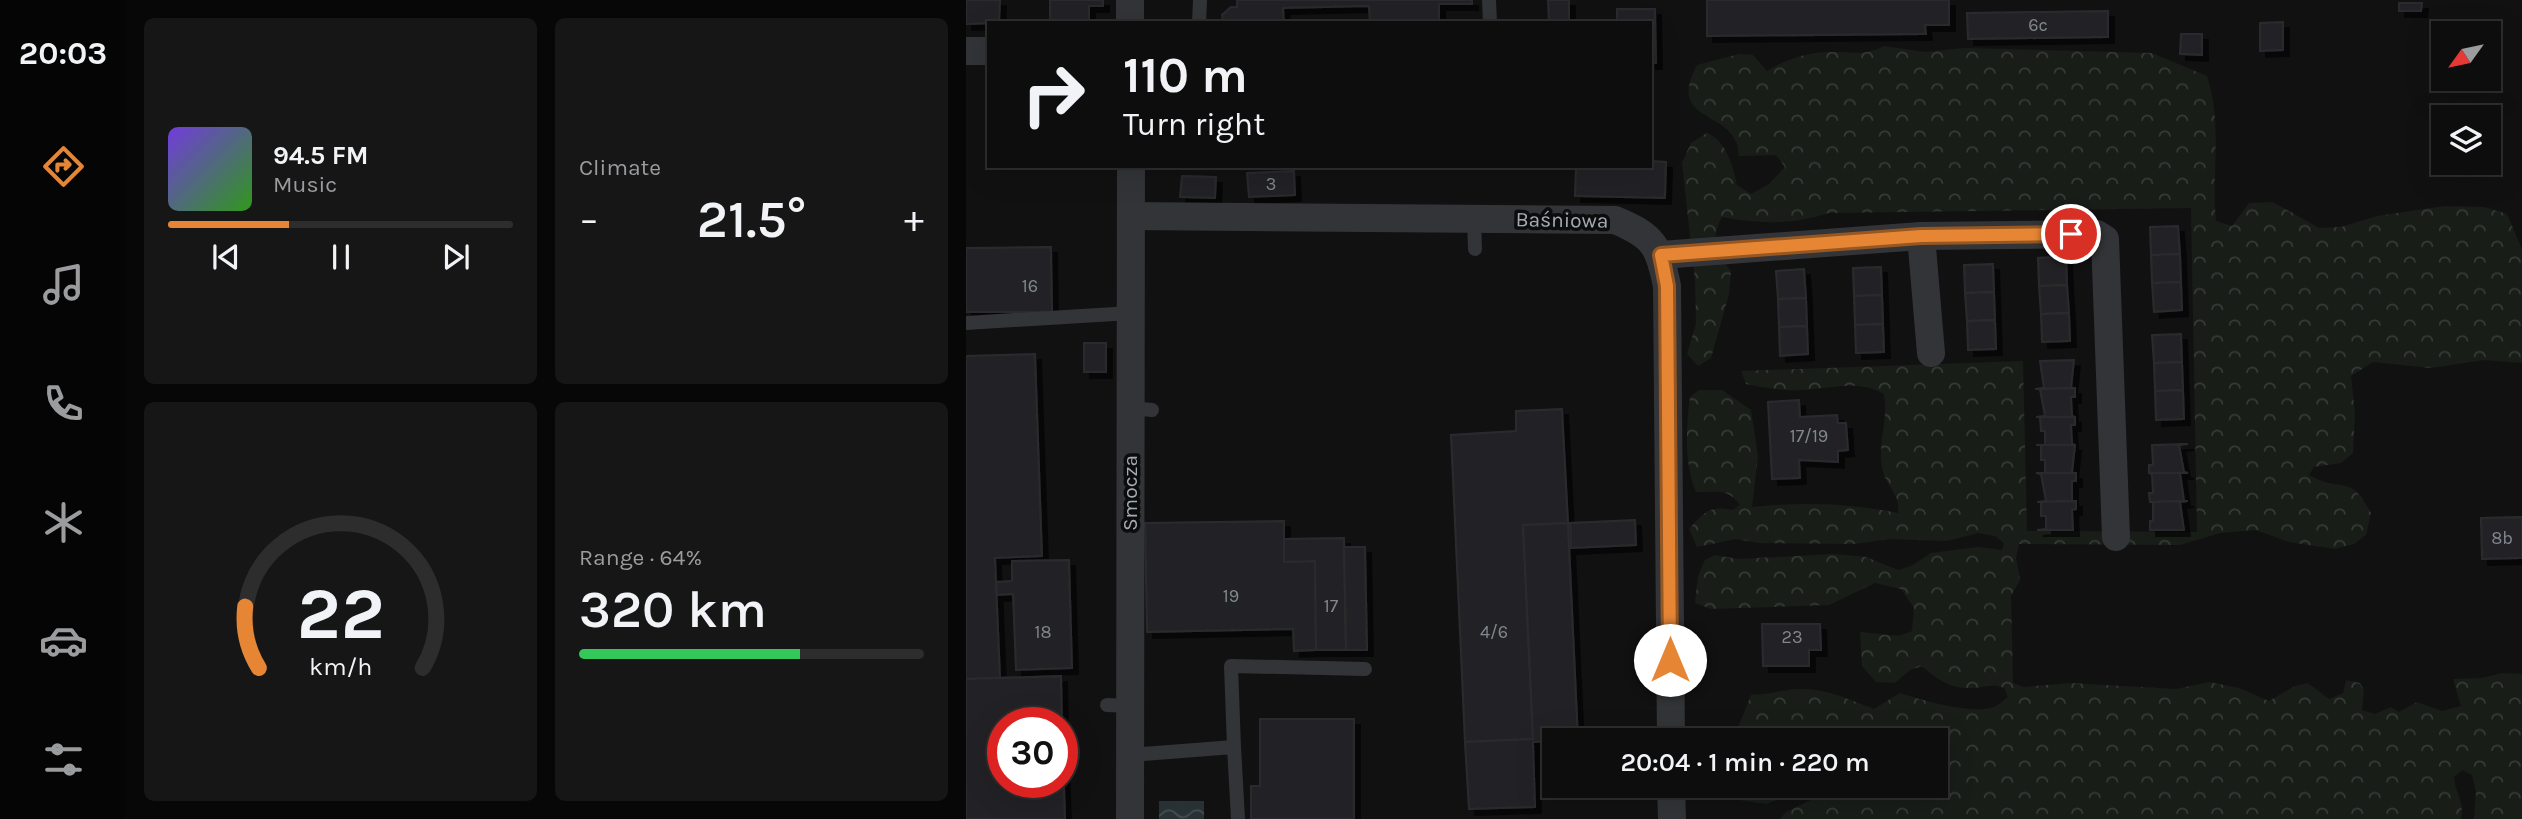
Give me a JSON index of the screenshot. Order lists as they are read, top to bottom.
{
  "streets": {
    "street": ["Baśniowa", "Smocza"]
  },
  "crossings": [
    ["Baśniowa", "Smocza"]
  ],
  "house_numbers": [
    "6c",
    "3",
    "16",
    "17/19",
    "8b",
    "19",
    "17",
    "18",
    "4/6",
    "23"
  ],
  "north": "bottom left",
  "page": {
    "tabs": "20:03",
    "tile": [
      "Climate",
      ["Range · 64%", "320 km"]
    ],
    "turn": ["110 m", "Turn right"],
    "song": ["94.5 FM", "Music"],
    "heat": ["−", "21.5°", "+"],
    "limit": "30",
    "trip": "20:04 · 1 min · 220 m",
    "gauge": ["22", "km/h"]
  }
}
